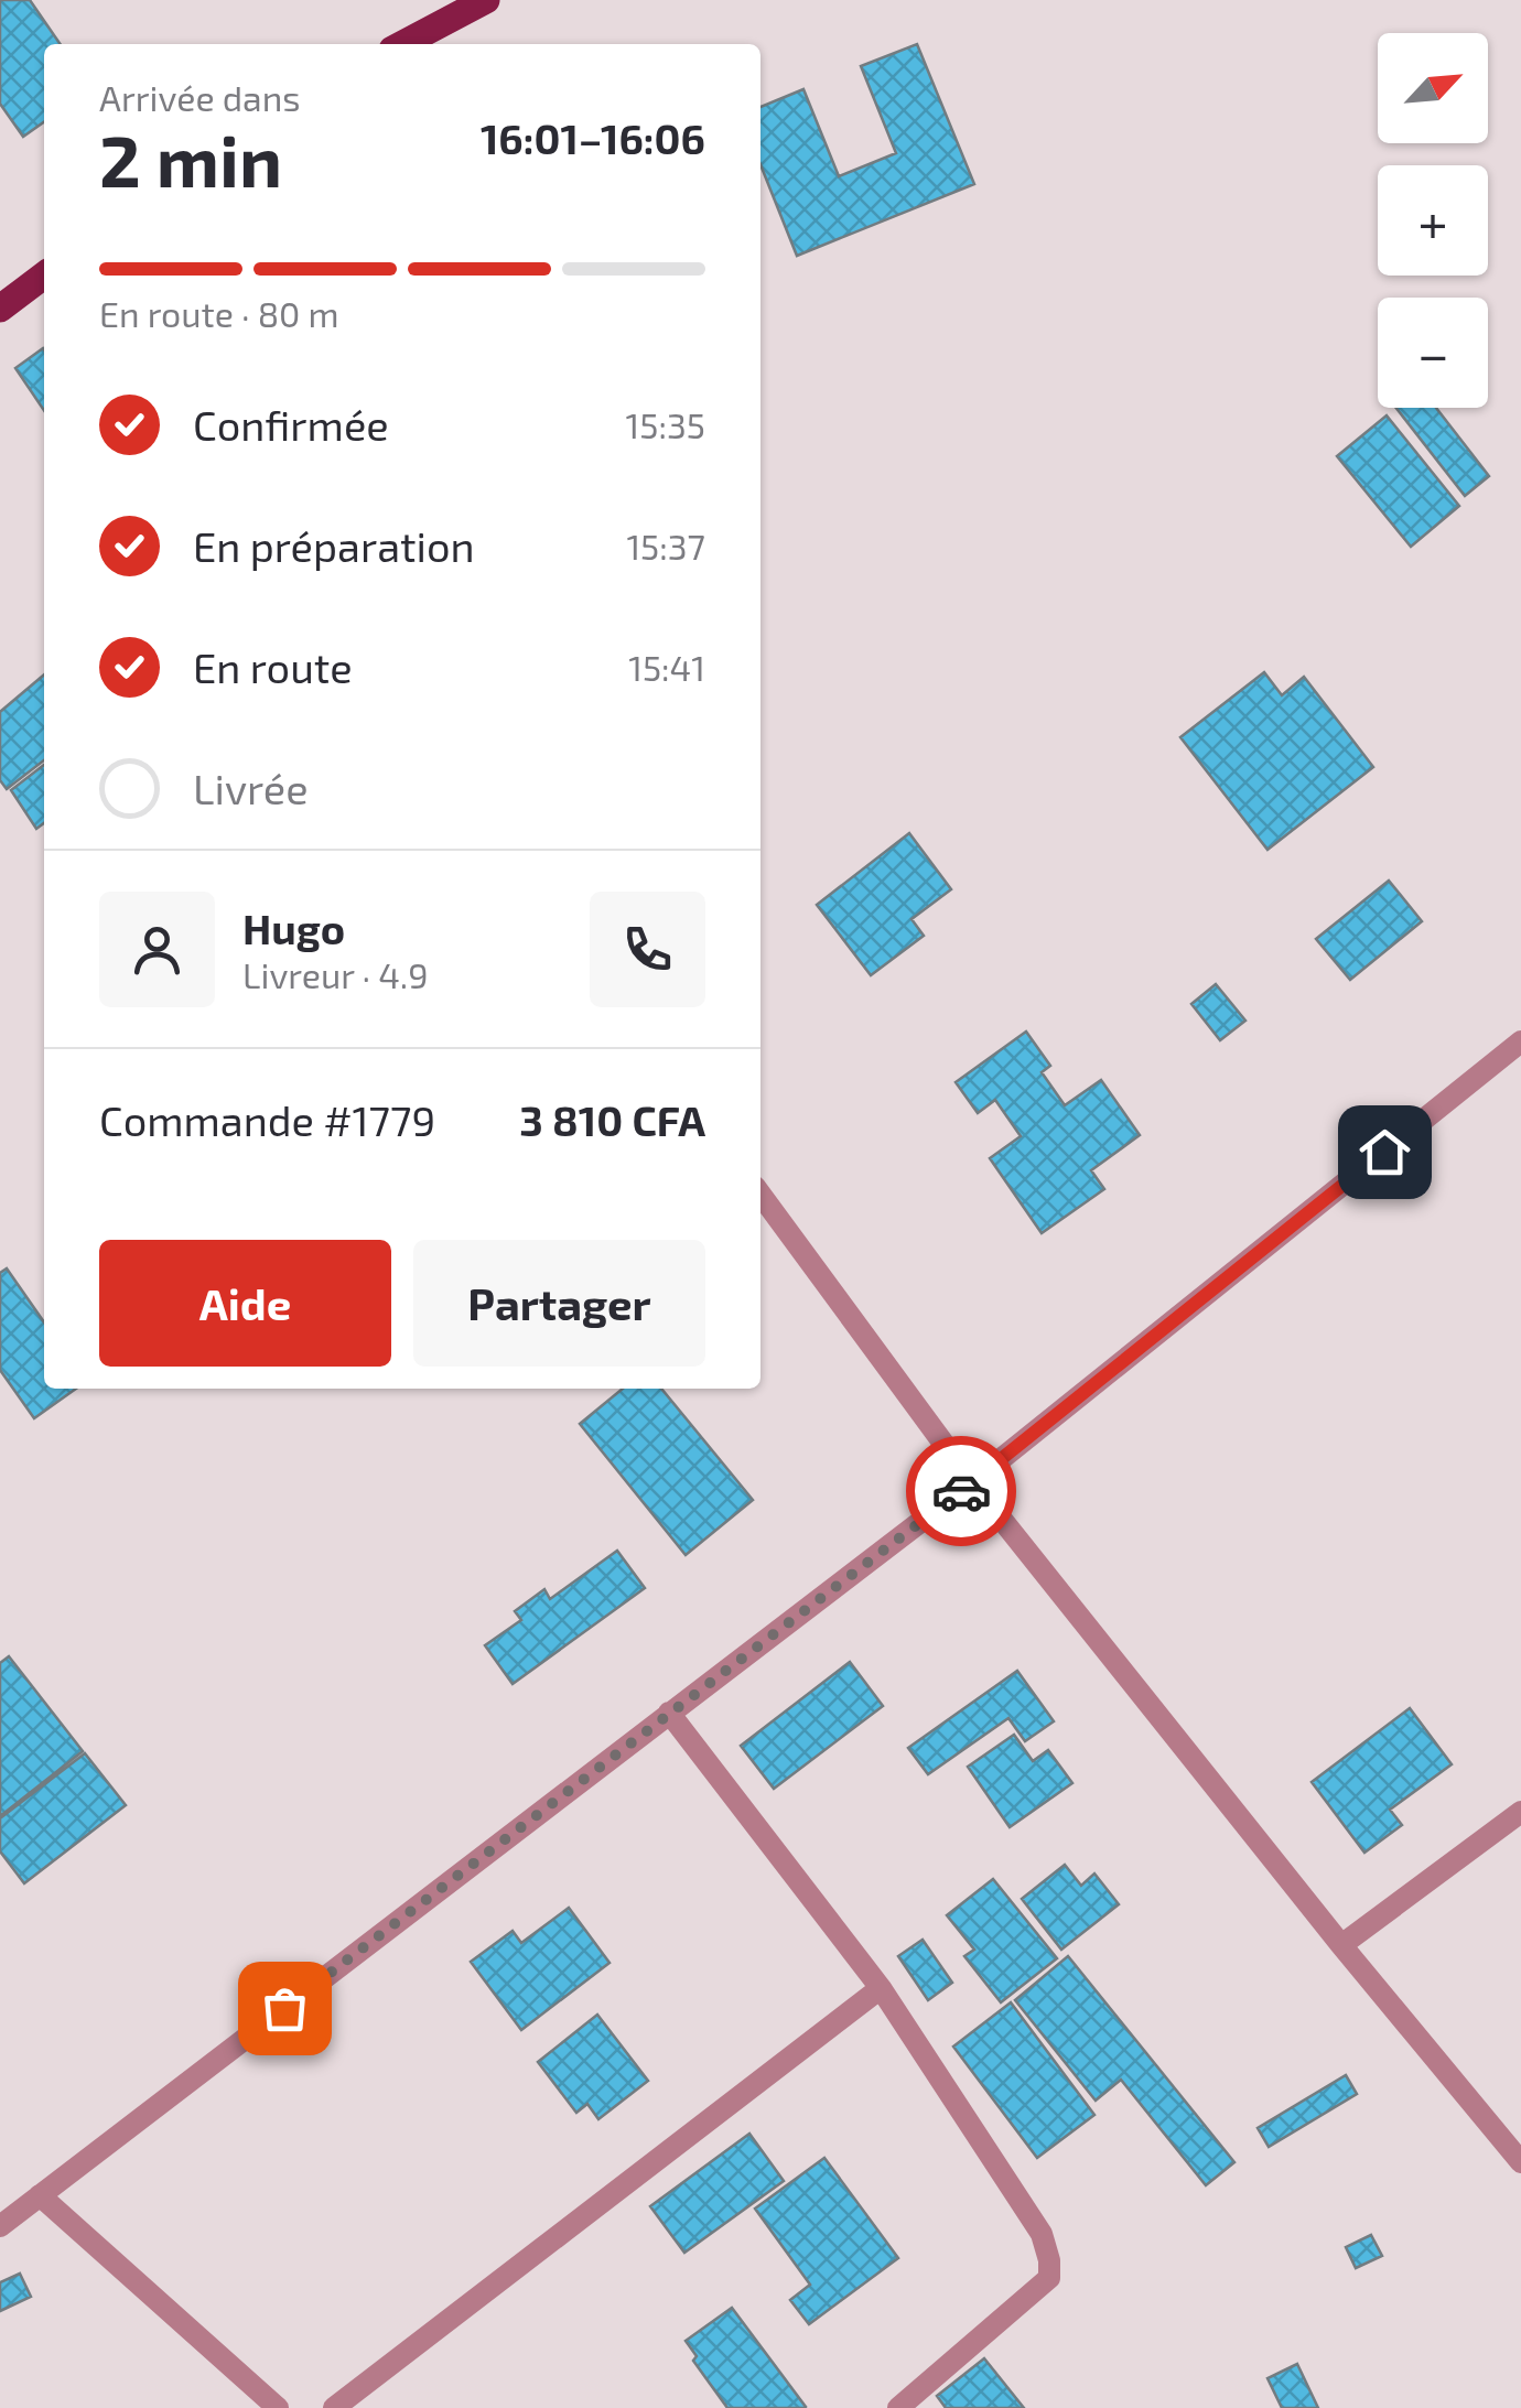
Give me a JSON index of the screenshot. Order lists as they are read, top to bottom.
{
  "north": "top right",
  "page": {
    "map_buttons": ["+", "−"],
    "heading": ["2 min", "Arrivée dans", "16:01–16:06"],
    "panel": [
      "Hugo",
      "Livreur · 4.9",
      "Commande #1779",
      "3 810 CFA"
    ],
    "bar": "En route · 80 m",
    "list": [
      ["Confirmée", "15:35"],
      ["En préparation", "15:37"],
      ["En route", "15:41"],
      "Livrée"
    ],
    "buttons": ["Aide", "Partager"]
  }
}
